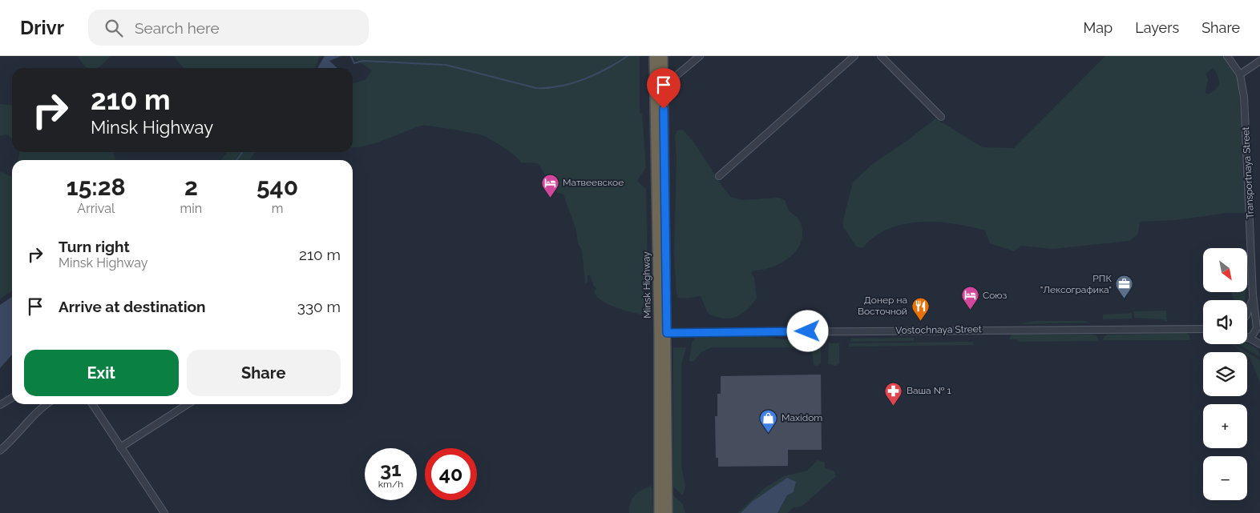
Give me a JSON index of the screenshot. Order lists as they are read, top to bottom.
{
  "streets": {
    "highway": ["Minsk Highway"],
    "street": ["Transportnaya Street", "Vostochnaya Street"]
  },
  "crossings": [
    ["Minsk Highway", "Vostochnaya Street"]
  ],
  "places": {
    "hotel": ["Матвеевское", "Союз"],
    "office": ["РПК \"Лексографика\""],
    "restaurant": ["Донер на Восточной"],
    "pharmacy": ["Ваша № 1"],
    "shop": ["Maxidom"]
  },
  "north": "bottom right",
  "page": {
    "header": "Drivr",
    "search": "Search here",
    "nav": ["Map", "Layers", "Share"],
    "turn": ["210 m", "Minsk Highway"],
    "eta": [
      "15:28",
      "Arrival",
      "2",
      "min",
      "540",
      "m"
    ],
    "list": [
      {
        "name": "Turn right",
        "note": "Minsk Highway",
        "value": "210 m"
      },
      {
        "name": "Arrive at destination",
        "value": "330 m"
      }
    ],
    "map_buttons": ["+", "−"],
    "buttons": ["Exit", "Share"],
    "speed": "31 km/h",
    "limit": "40"
  }
}
